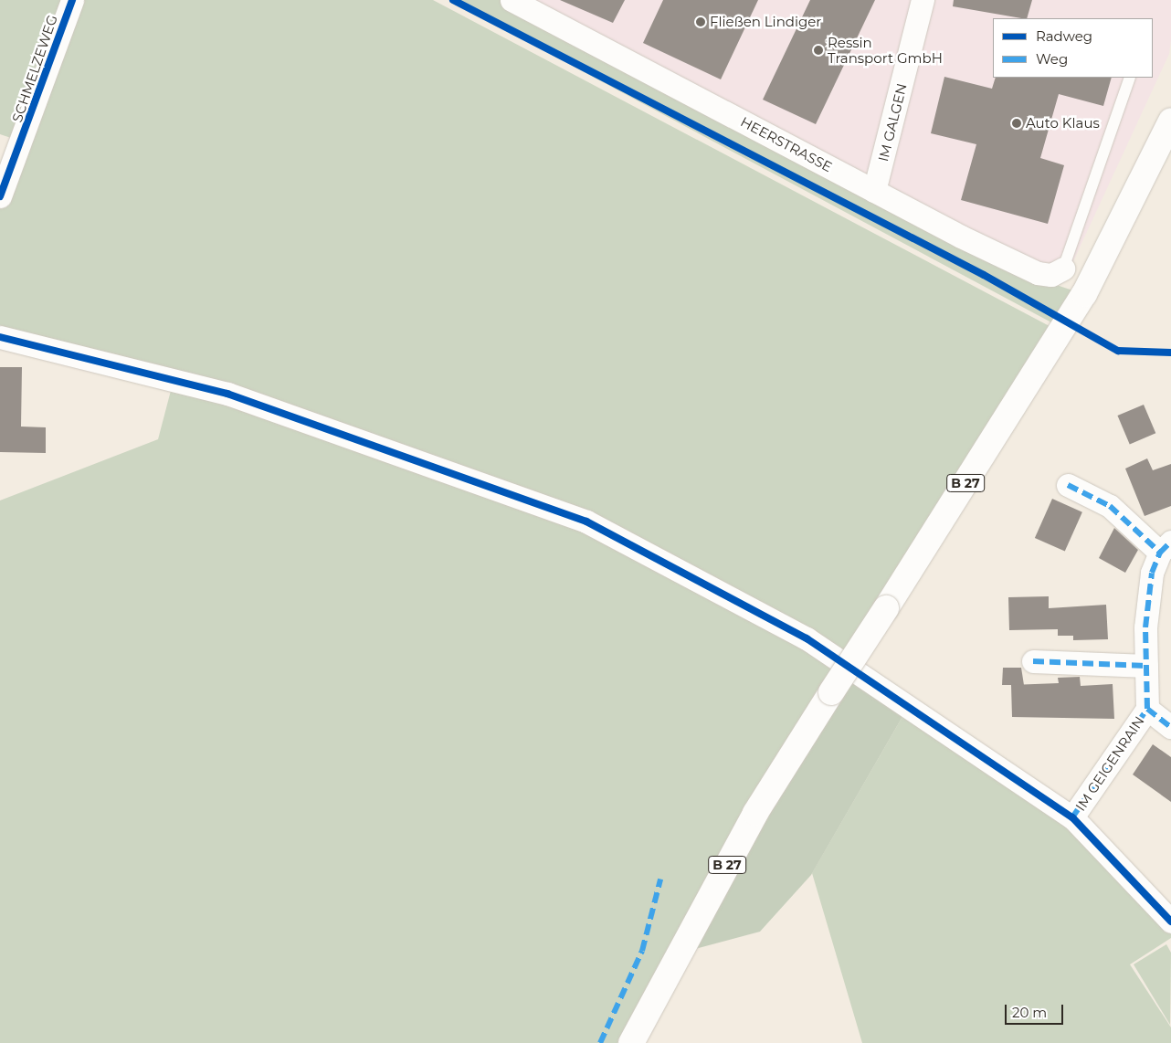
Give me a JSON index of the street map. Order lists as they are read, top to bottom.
{
  "streets": {
    "main road": ["B 27"],
    "street": [
      "SCHMELZEWEG",
      "IM GALGEN",
      "HEERSTRASSE",
      "IM GEIGENRAIN"
    ]
  },
  "crossings": [
    ["IM GALGEN", "HEERSTRASSE"]
  ],
  "places": ["Fließen Lindiger", "Ressin Transport GmbH", "Auto Klaus"],
  "legend": ["Radweg", "Weg"],
  "scale_bar": "20 m"
}
